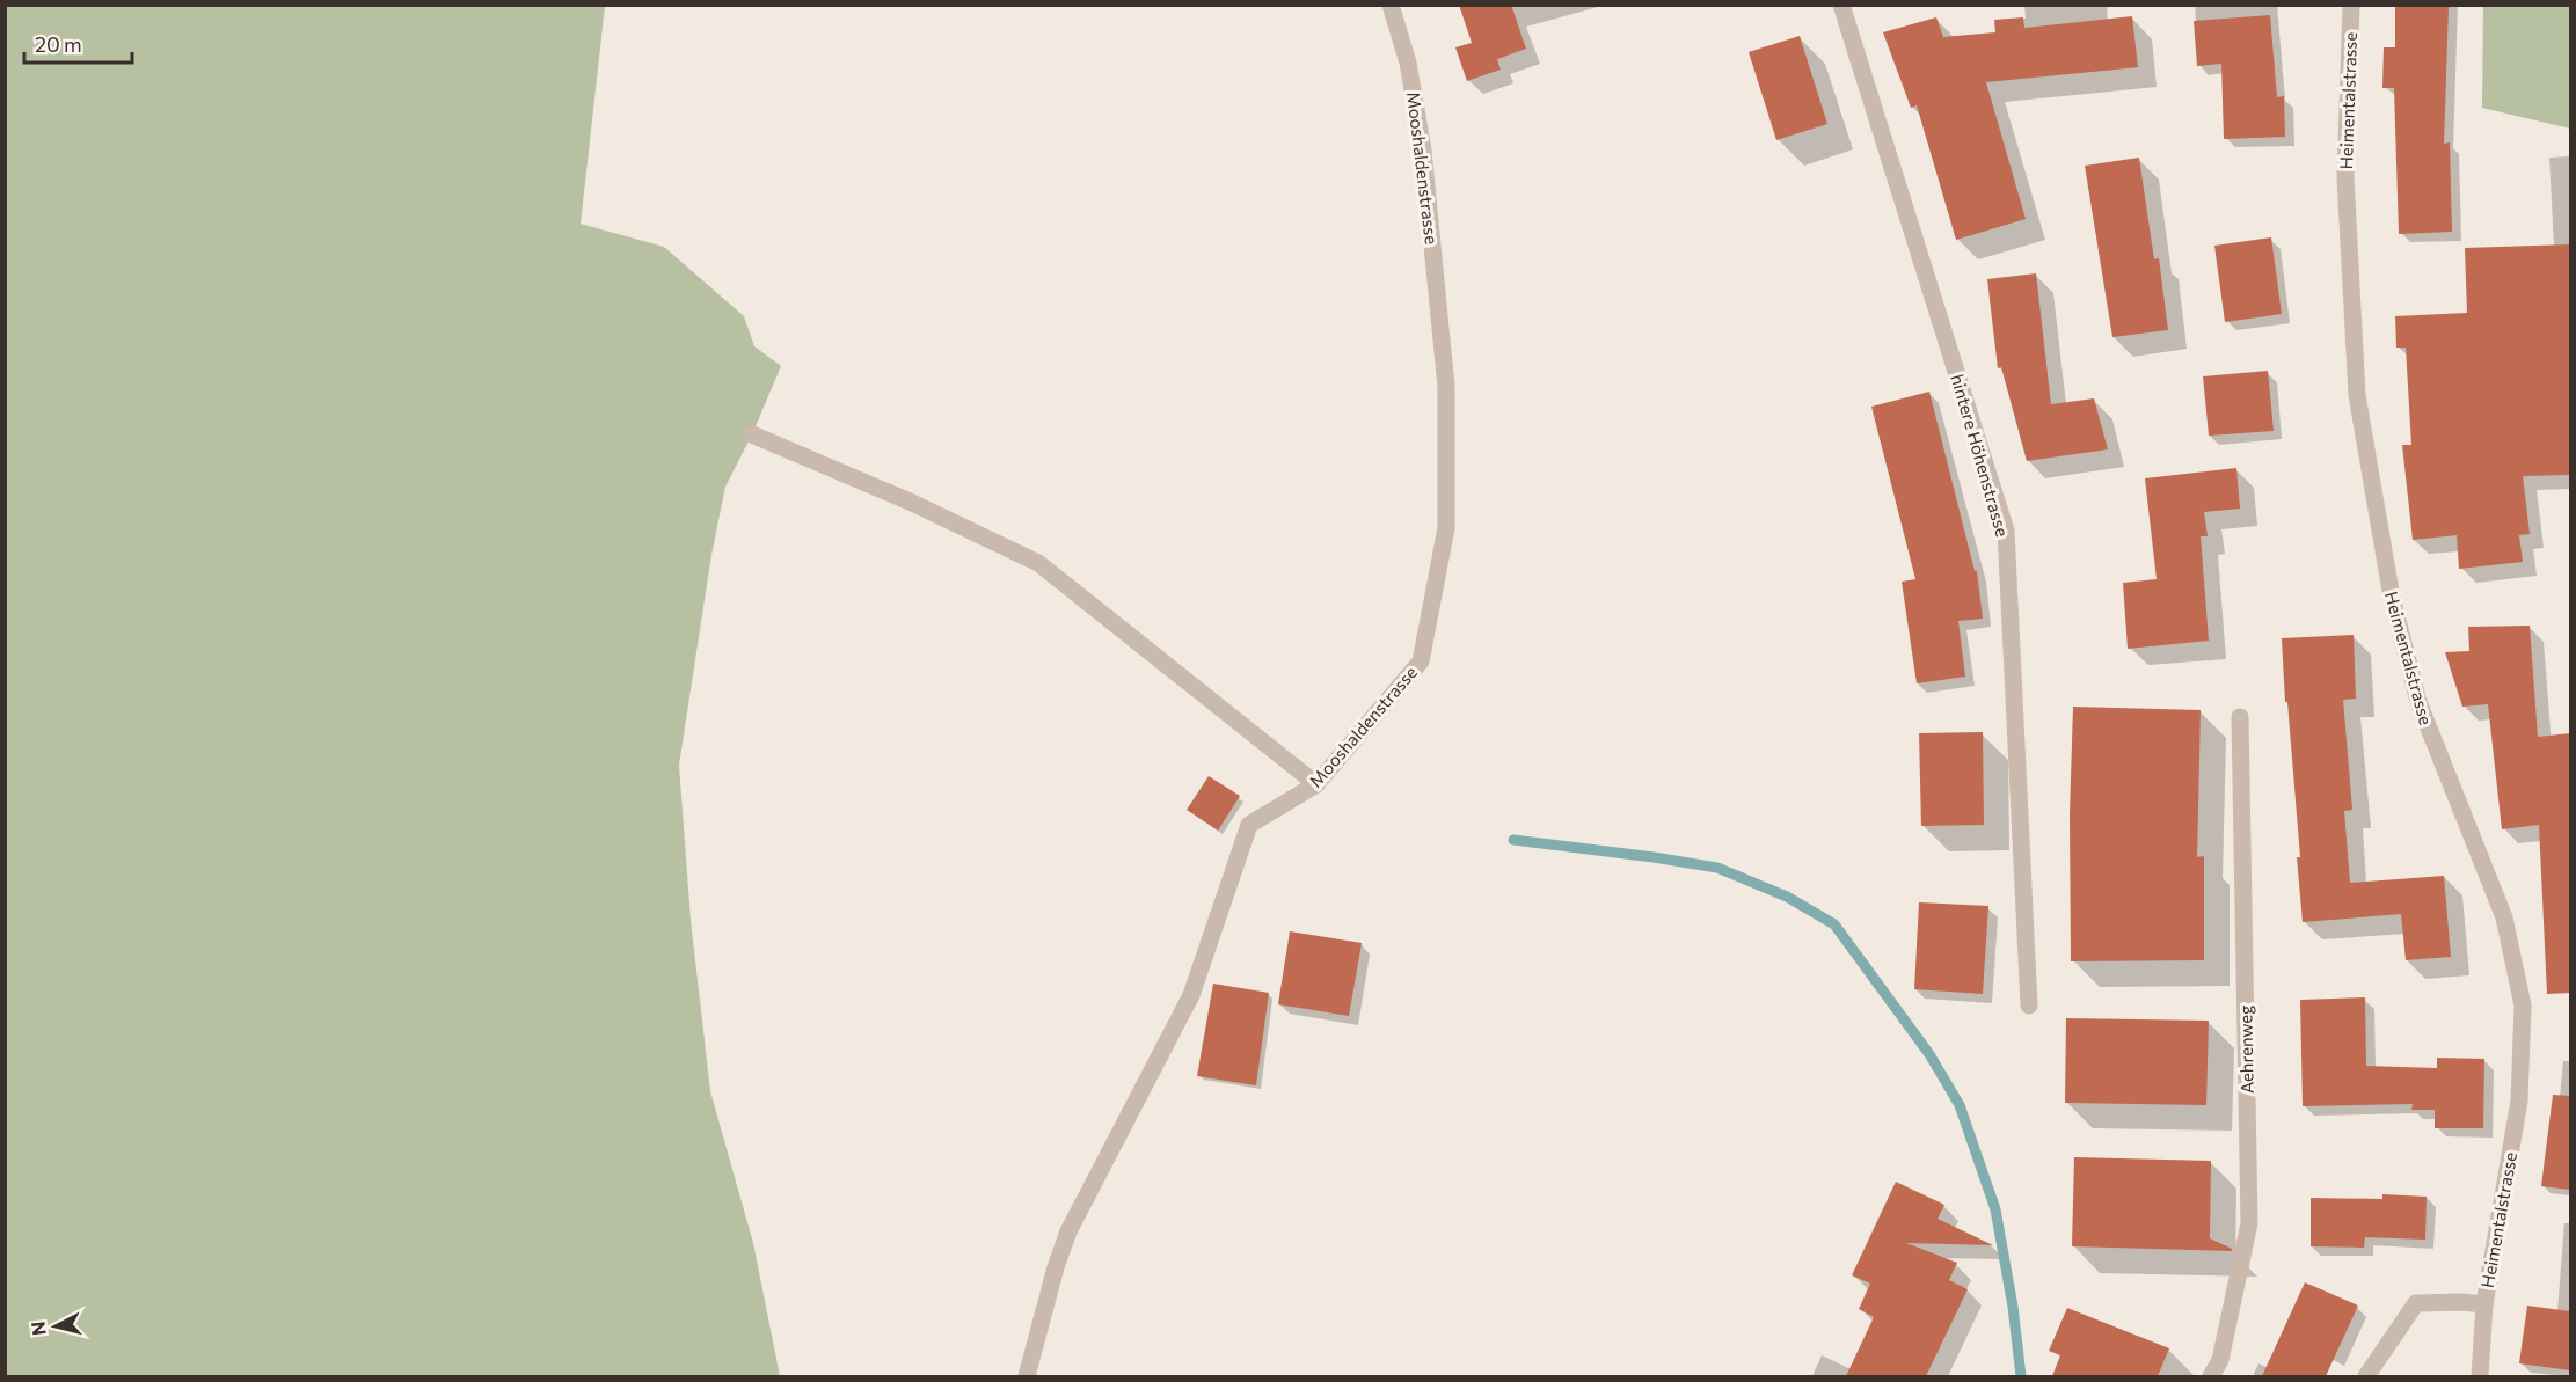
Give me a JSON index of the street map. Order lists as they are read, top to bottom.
{
  "streets": {
    "street": [
      "Heimentalstrasse",
      "Mooshaldenstrasse",
      "hintere Höhenstrasse",
      "Aehrenweg"
    ]
  },
  "scale_bar": "20 m",
  "north": "left"
}
